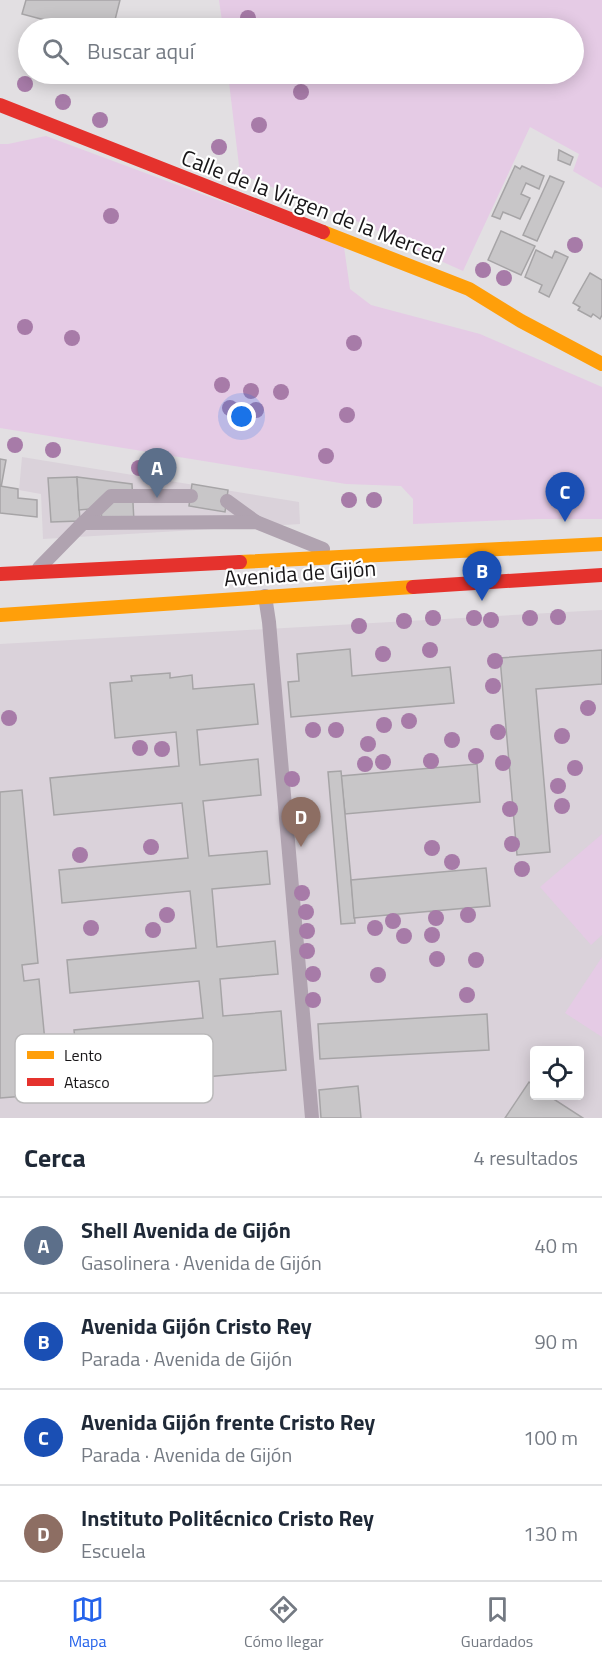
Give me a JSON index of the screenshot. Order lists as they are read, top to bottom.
{
  "streets": {
    "main road": ["Calle de la Virgen de la Merced", "Avenida de Gijón"]
  },
  "legend": ["Lento", "Atasco"],
  "page": {
    "search": "Buscar aquí",
    "pins": [
      "A",
      "C",
      "B",
      "D"
    ],
    "heading": ["Cerca", "4 resultados"],
    "list": [
      {
        "mark": "A",
        "name": "Shell Avenida de Gijón",
        "note": "Gasolinera · Avenida de Gijón",
        "value": "40 m"
      },
      {
        "mark": "B",
        "name": "Avenida Gijón Cristo Rey",
        "note": "Parada · Avenida de Gijón",
        "value": "90 m"
      },
      {
        "mark": "C",
        "name": "Avenida Gijón frente Cristo Rey",
        "note": "Parada · Avenida de Gijón",
        "value": "100 m"
      },
      {
        "mark": "D",
        "name": "Instituto Politécnico Cristo Rey",
        "note": "Escuela",
        "value": "130 m"
      }
    ],
    "nav": ["Mapa", "Cómo llegar", "Guardados"]
  }
}
